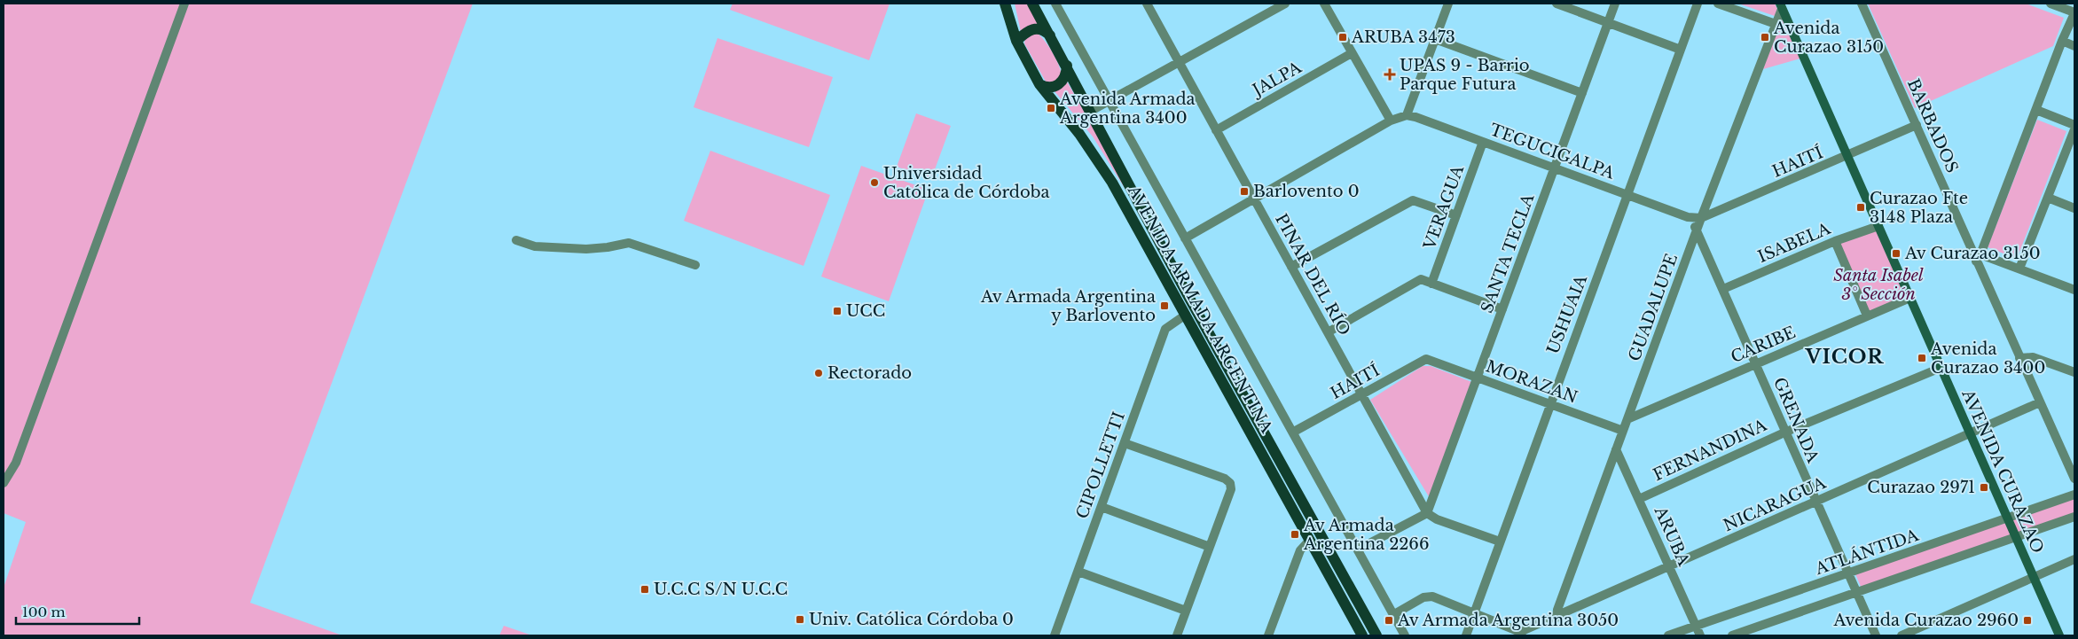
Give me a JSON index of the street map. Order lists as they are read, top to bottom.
{
  "streets": {
    "main road": ["AVENIDA ARMADA ARGENTINA"],
    "street": [
      "JALPA",
      "BARBADOS",
      "TEGUCIGALPA",
      "HAITÍ",
      "VERAGUA",
      "ISABELA",
      "SANTA TECLA",
      "PINAR DEL RÍO",
      "GUADALUPE",
      "USHUAIA",
      "CARIBE",
      "MORAZAN",
      "GRENADA",
      "FERNANDINA",
      "CIPOLLETTI",
      "AVENIDA CURAZAO",
      "NICARAGUA",
      "ARUBA",
      "ATLÁNTIDA"
    ]
  },
  "crossings": [
    ["JALPA", "PINAR DEL RÍO"],
    ["BARBADOS", "HAITÍ"],
    ["BARBADOS", "NICARAGUA"],
    ["TEGUCIGALPA", "HAITÍ"],
    ["TEGUCIGALPA", "VERAGUA"],
    ["TEGUCIGALPA", "SANTA TECLA"],
    ["TEGUCIGALPA", "USHUAIA"],
    ["TEGUCIGALPA", "GRENADA"],
    ["HAITÍ", "PINAR DEL RÍO"],
    ["HAITÍ", "GUADALUPE"],
    ["HAITÍ", "AVENIDA ARMADA ARGENTINA"],
    ["HAITÍ", "MORAZAN"],
    ["HAITÍ", "GRENADA"],
    ["HAITÍ", "AVENIDA CURAZAO"],
    ["ISABELA", "GRENADA"],
    ["ISABELA", "AVENIDA CURAZAO"],
    ["SANTA TECLA", "PINAR DEL RÍO"],
    ["SANTA TECLA", "MORAZAN"],
    ["GUADALUPE", "CARIBE"],
    ["GUADALUPE", "MORAZAN"],
    ["GUADALUPE", "GRENADA"],
    ["GUADALUPE", "AVENIDA CURAZAO"],
    ["GUADALUPE", "NICARAGUA"],
    ["GUADALUPE", "ARUBA"],
    ["AVENIDA ARMADA ARGENTINA", "CIPOLLETTI"],
    ["USHUAIA", "MORAZAN"],
    ["CARIBE", "GRENADA"],
    ["CARIBE", "AVENIDA CURAZAO"],
    ["GRENADA", "FERNANDINA"],
    ["GRENADA", "NICARAGUA"],
    ["GRENADA", "ATLÁNTIDA"],
    ["FERNANDINA", "AVENIDA CURAZAO"],
    ["FERNANDINA", "ARUBA"],
    ["AVENIDA CURAZAO", "NICARAGUA"],
    ["AVENIDA CURAZAO", "ATLÁNTIDA"],
    ["NICARAGUA", "ARUBA"],
    ["ARUBA", "ATLÁNTIDA"]
  ],
  "districts": ["VICOR"],
  "parks": ["Santa Isabel 3° Sección"],
  "places": {
    "transit": [
      "ARUBA 3473",
      "Avenida Curazao 3150",
      "Avenida Armada Argentina 3400",
      "Barlovento 0",
      "Curazao Fte 3148 Plaza",
      "Av Curazao 3150",
      "Av Armada Argentina y Barlovento",
      "UCC",
      "Avenida Curazao 3400",
      "Curazao 2971",
      "Av Armada Argentina 2266",
      "U.C.C S/N U.C.C",
      "Univ. Católica Córdoba 0",
      "Av Armada Argentina 3050",
      "Avenida Curazao 2960"
    ],
    "health": ["UPAS 9 - Barrio Parque Futura"],
    "other": ["Universidad Católica de Córdoba", "Rectorado"]
  },
  "scale_bar": "100 m"
}
